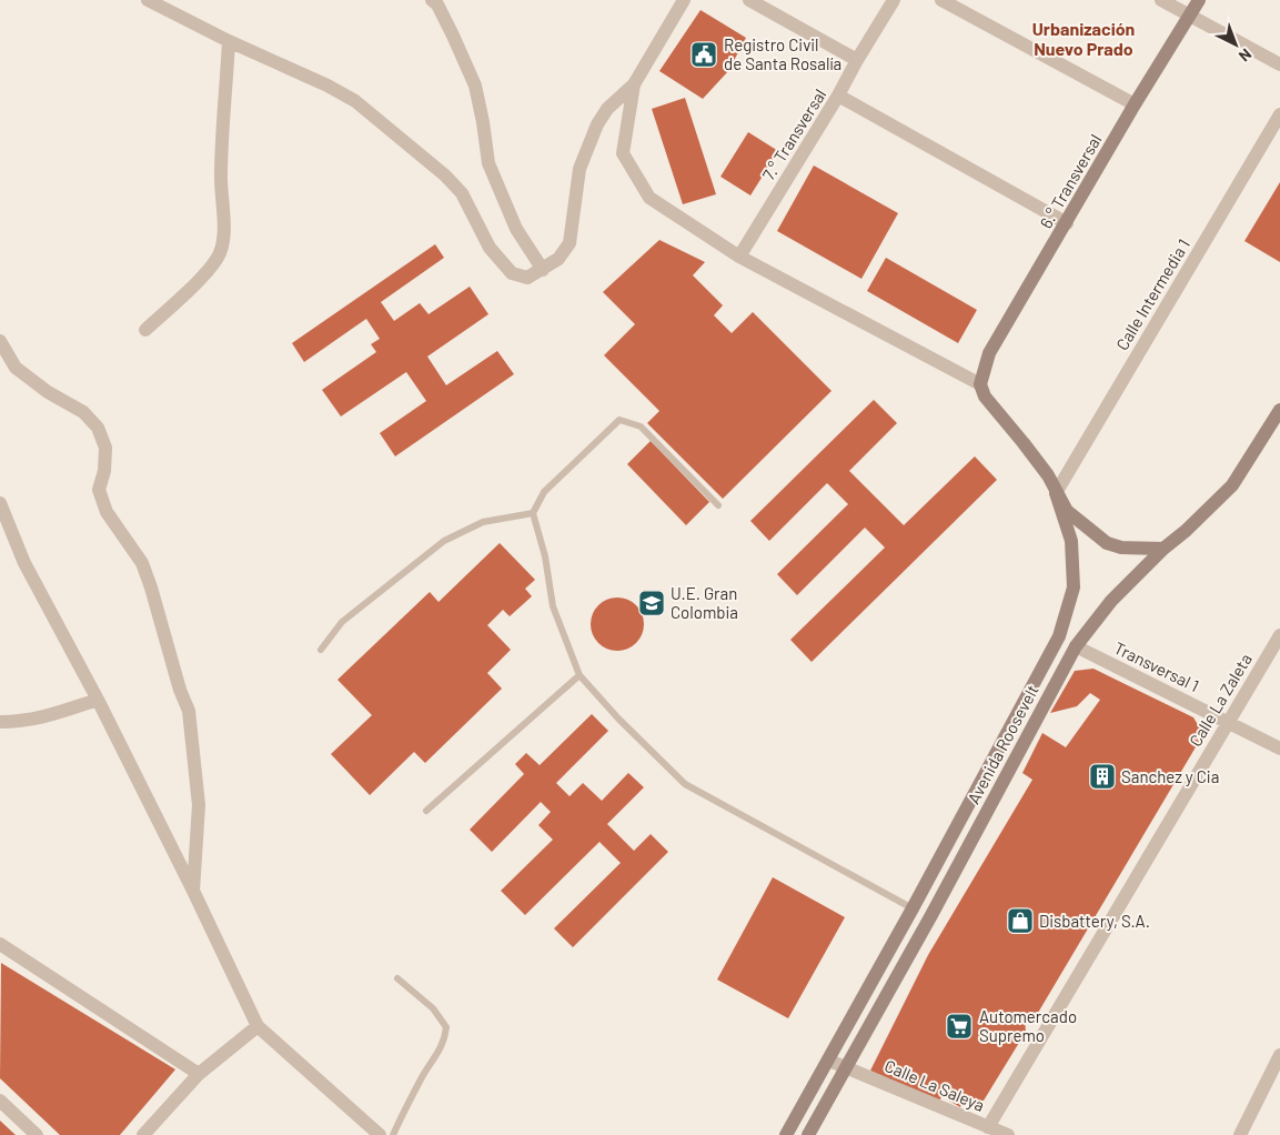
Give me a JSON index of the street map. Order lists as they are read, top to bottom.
{
  "streets": {
    "street": [
      "7.° Transversal",
      "6.° Transversal",
      "Calle Intermedia 1",
      "Transversal 1",
      "Calle La Zaleta",
      "Avenida Roosevelt",
      "Calle La Saleya"
    ]
  },
  "crossings": [
    ["Calle Intermedia 1", "Avenida Roosevelt"],
    ["Transversal 1", "Calle La Zaleta"],
    ["Transversal 1", "Avenida Roosevelt"],
    ["Calle La Zaleta", "Calle La Saleya"],
    ["Avenida Roosevelt", "Calle La Saleya"]
  ],
  "districts": ["Urbanización Nuevo Prado"],
  "places": {
    "public building": ["Registro Civil de Santa Rosalía"],
    "school or university": ["U.E. Gran Colombia"],
    "building": ["Sanchez y Cia"],
    "shop": ["Disbattery, S.A."],
    "supermarket": ["Automercado Supremo"]
  },
  "north": "bottom right"
}
